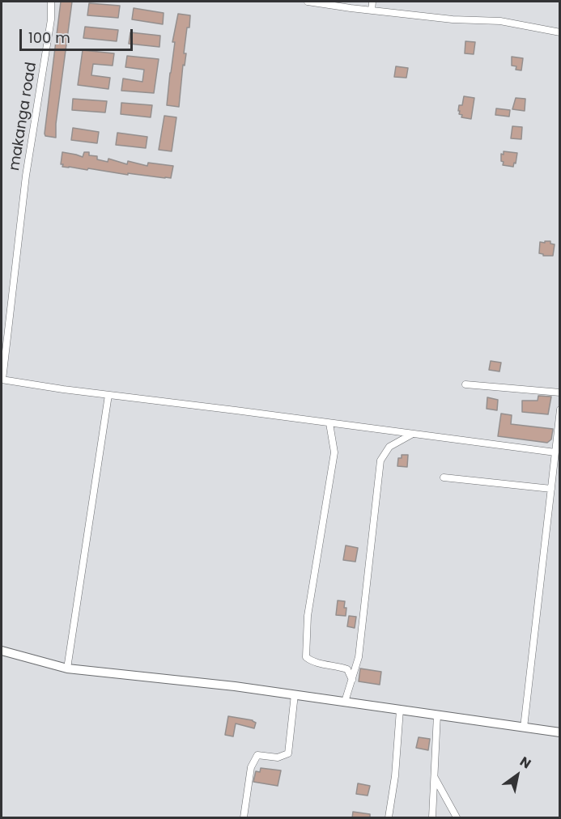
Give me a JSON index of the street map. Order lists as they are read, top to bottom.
{
  "streets": {
    "street": ["makanga road"]
  },
  "scale_bar": "100 m",
  "north": "top right"
}
